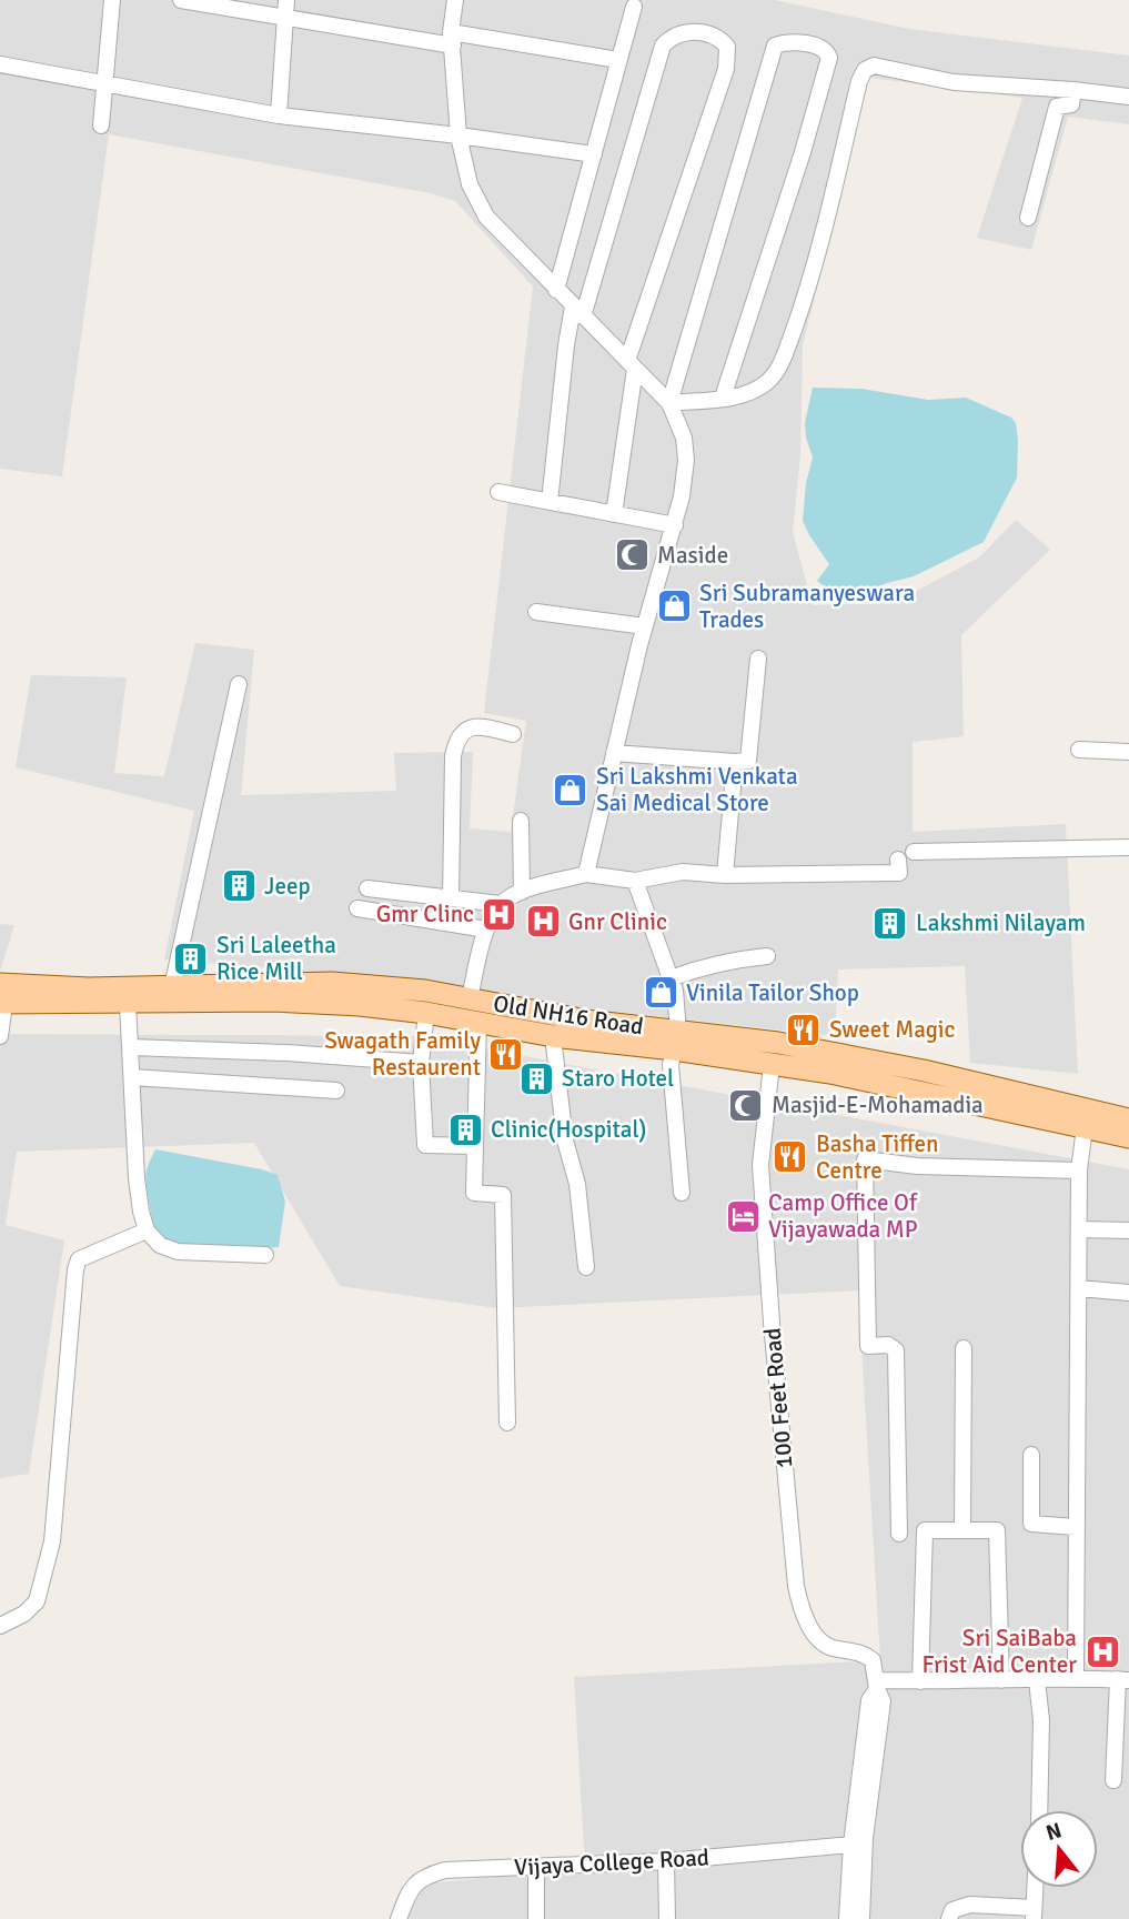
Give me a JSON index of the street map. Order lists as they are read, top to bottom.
{
  "streets": {
    "main road": ["Old NH16 Road"],
    "street": ["100 Feet Road", "Vijaya College Road"]
  },
  "crossings": [
    ["Old NH16 Road", "100 Feet Road"]
  ],
  "places": {
    "mosque": ["Maside", "Masjid-E-Mohamadia"],
    "shop": ["Sri Subramanyeswara Trades", "Sri Lakshmi Venkata Sai Medical Store", "Vinila Tailor Shop"],
    "building": [
      "Jeep",
      "Lakshmi Nilayam",
      "Sri Laleetha Rice Mill",
      "Staro Hotel",
      "Clinic(Hospital)"
    ],
    "hospital": ["Gmr Clinc", "Gnr Clinic", "Sri SaiBaba Frist Aid Center"],
    "restaurant": ["Sweet Magic", "Swagath Family Restaurent", "Basha Tiffen Centre"],
    "hotel": ["Camp Office Of Vijayawada MP"]
  },
  "north": "top"
}
